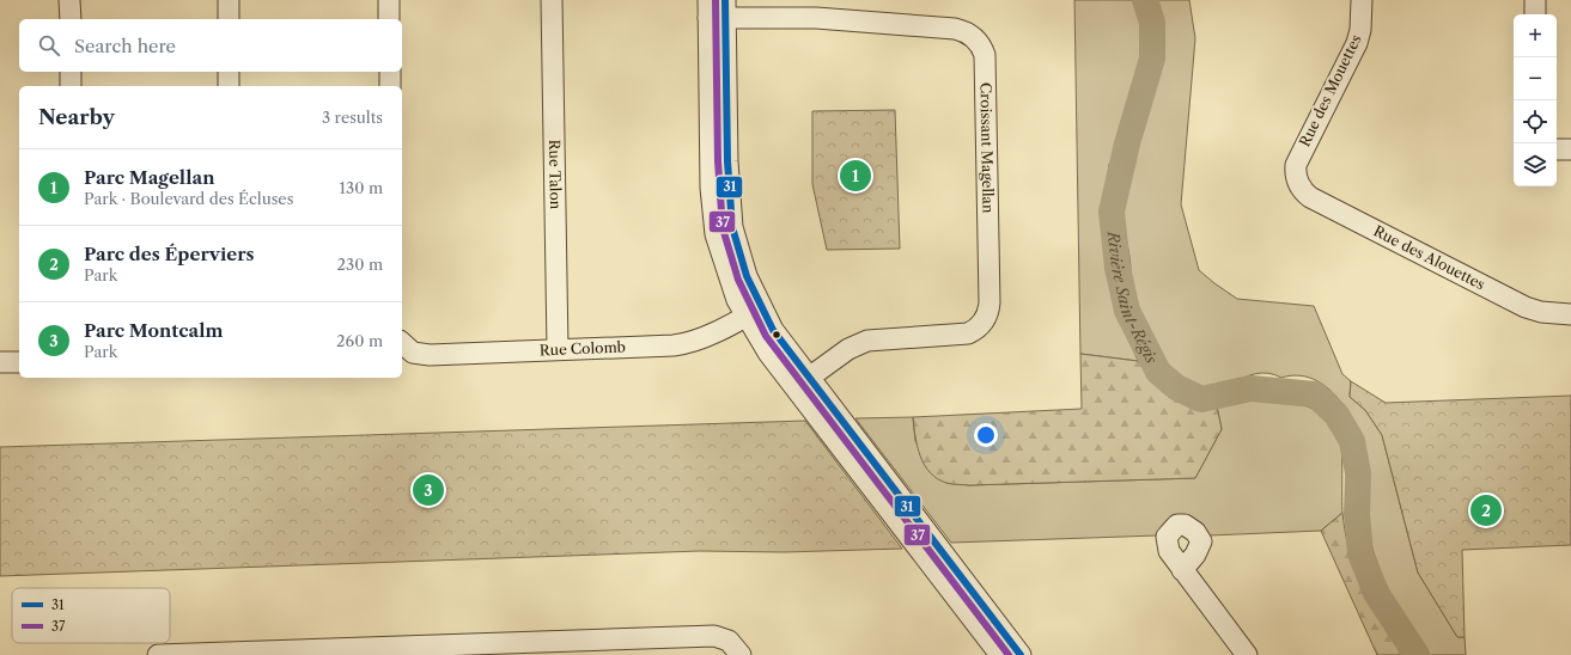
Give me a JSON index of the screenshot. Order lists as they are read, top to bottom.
{
  "streets": {
    "street": [
      "Rue des Mouettes",
      "Croissant Magellan",
      "Rue Talon",
      "Rue des Alouettes",
      "Rue Colomb"
    ]
  },
  "crossings": [
    ["Rue des Mouettes", "Rue des Alouettes"],
    ["Rue Talon", "Rue Colomb"]
  ],
  "water": ["Rivière Saint-Régis"],
  "lines": ["transit line 31", "transit line 37"],
  "legend": ["31", "37"],
  "page": {
    "map_buttons": ["+", "−"],
    "search": "Search here",
    "heading": ["Nearby", "3 results"],
    "list": [
      {
        "mark": "1",
        "name": "Parc Magellan",
        "note": "Park · Boulevard des Écluses",
        "value": "130 m"
      },
      {
        "mark": "2",
        "name": "Parc des Éperviers",
        "note": "Park",
        "value": "230 m"
      },
      {
        "mark": "3",
        "name": "Parc Montcalm",
        "note": "Park",
        "value": "260 m"
      }
    ],
    "pins": ["1", "3", "2"]
  }
}
